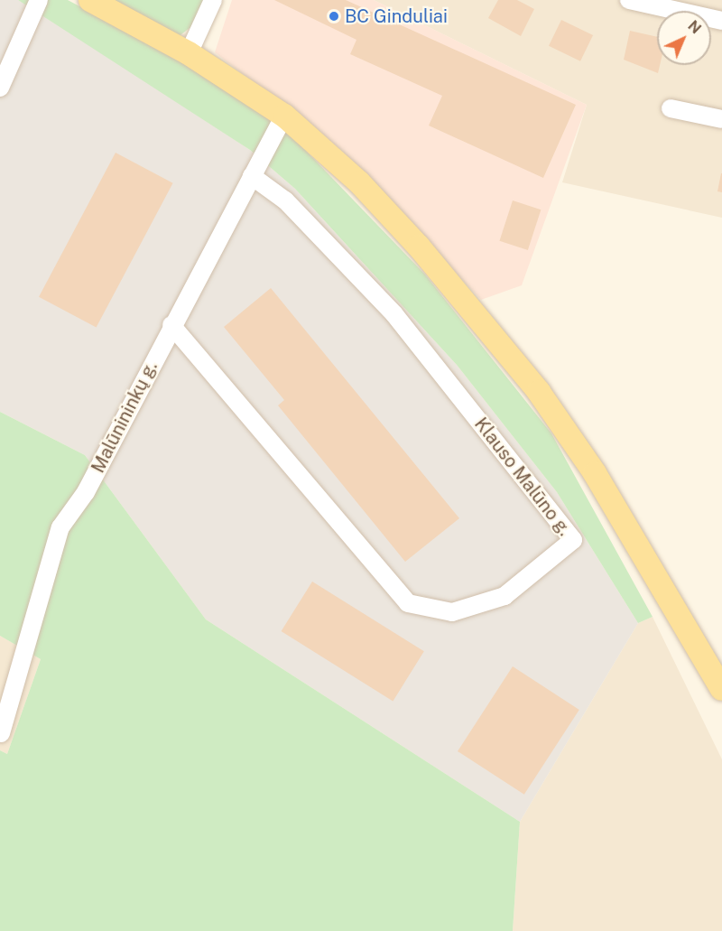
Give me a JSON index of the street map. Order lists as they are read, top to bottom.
{
  "streets": {
    "street": ["Malūnininkų g.", "Klauso Malūno g."]
  },
  "crossings": [
    ["Malūnininkų g.", "Klauso Malūno g."]
  ],
  "places": ["BC Ginduliai"],
  "north": "top right"
}
